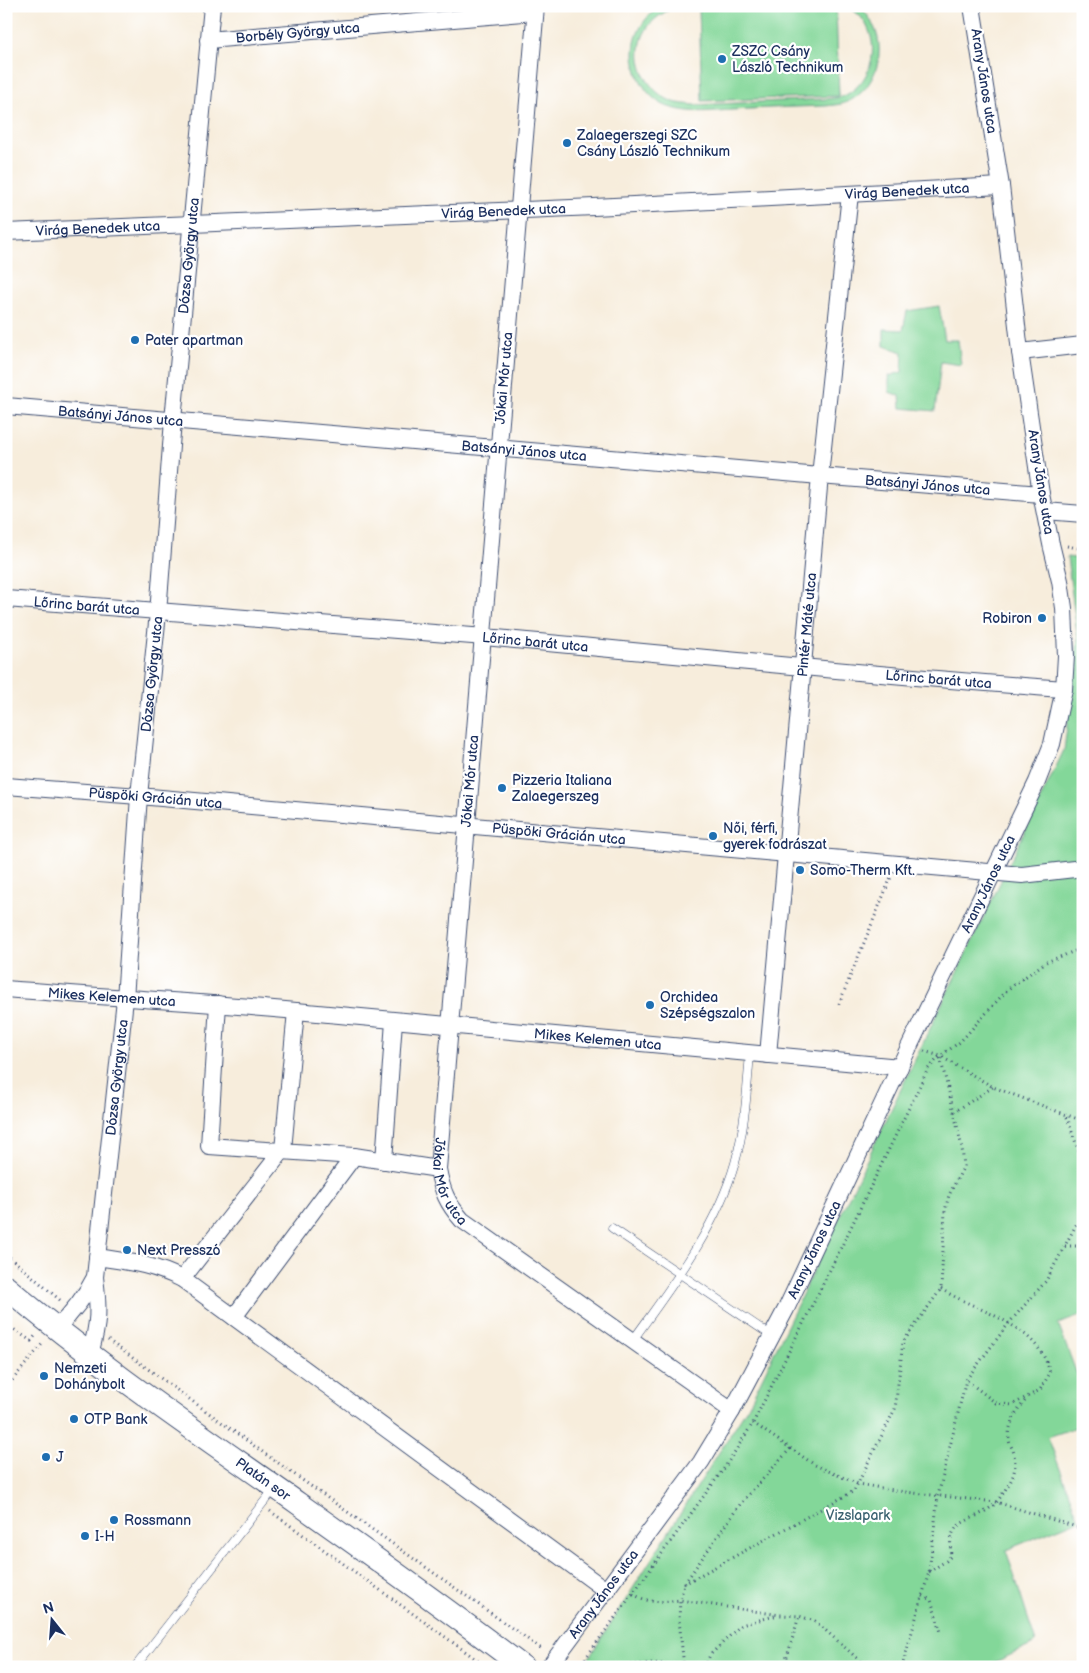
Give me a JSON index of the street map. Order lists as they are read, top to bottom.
{
  "streets": {
    "street": [
      "Borbély György utca",
      "Arany János utca",
      "Virág Benedek utca",
      "Dózsa György utca",
      "Jókai Mór utca",
      "Batsányi János utca",
      "Lőrinc barát utca",
      "Pintér Máté utca",
      "Püspöki Grácián utca",
      "Mikes Kelemen utca",
      "Platán sor"
    ]
  },
  "crossings": [
    ["Borbély György utca", "Dózsa György utca"],
    ["Borbély György utca", "Jókai Mór utca"],
    ["Arany János utca", "Virág Benedek utca"],
    ["Arany János utca", "Jókai Mór utca"],
    ["Arany János utca", "Batsányi János utca"],
    ["Arany János utca", "Lőrinc barát utca"],
    ["Arany János utca", "Püspöki Grácián utca"],
    ["Arany János utca", "Mikes Kelemen utca"],
    ["Virág Benedek utca", "Dózsa György utca"],
    ["Virág Benedek utca", "Jókai Mór utca"],
    ["Virág Benedek utca", "Pintér Máté utca"],
    ["Dózsa György utca", "Batsányi János utca"],
    ["Dózsa György utca", "Lőrinc barát utca"],
    ["Dózsa György utca", "Püspöki Grácián utca"],
    ["Dózsa György utca", "Mikes Kelemen utca"],
    ["Dózsa György utca", "Platán sor"],
    ["Jókai Mór utca", "Batsányi János utca"],
    ["Jókai Mór utca", "Lőrinc barát utca"],
    ["Jókai Mór utca", "Püspöki Grácián utca"],
    ["Jókai Mór utca", "Mikes Kelemen utca"],
    ["Batsányi János utca", "Pintér Máté utca"],
    ["Lőrinc barát utca", "Pintér Máté utca"],
    ["Pintér Máté utca", "Püspöki Grácián utca"],
    ["Pintér Máté utca", "Mikes Kelemen utca"]
  ],
  "parks": ["Vizslapark"],
  "places": [
    "ZSZC Csány László Technikum",
    "Zalaegerszegi SZC Csány László Technikum",
    "Pater apartman",
    "Robiron",
    "Pizzeria Italiana Zalaegerszeg",
    "Női, férfi, gyerek fodrászat",
    "Somo-Therm Kft.",
    "Orchidea Szépségszalon",
    "Next Presszó",
    "Nemzeti Dohánybolt",
    "OTP Bank",
    "J",
    "Rossmann",
    "I-H"
  ],
  "north": "top"
}
